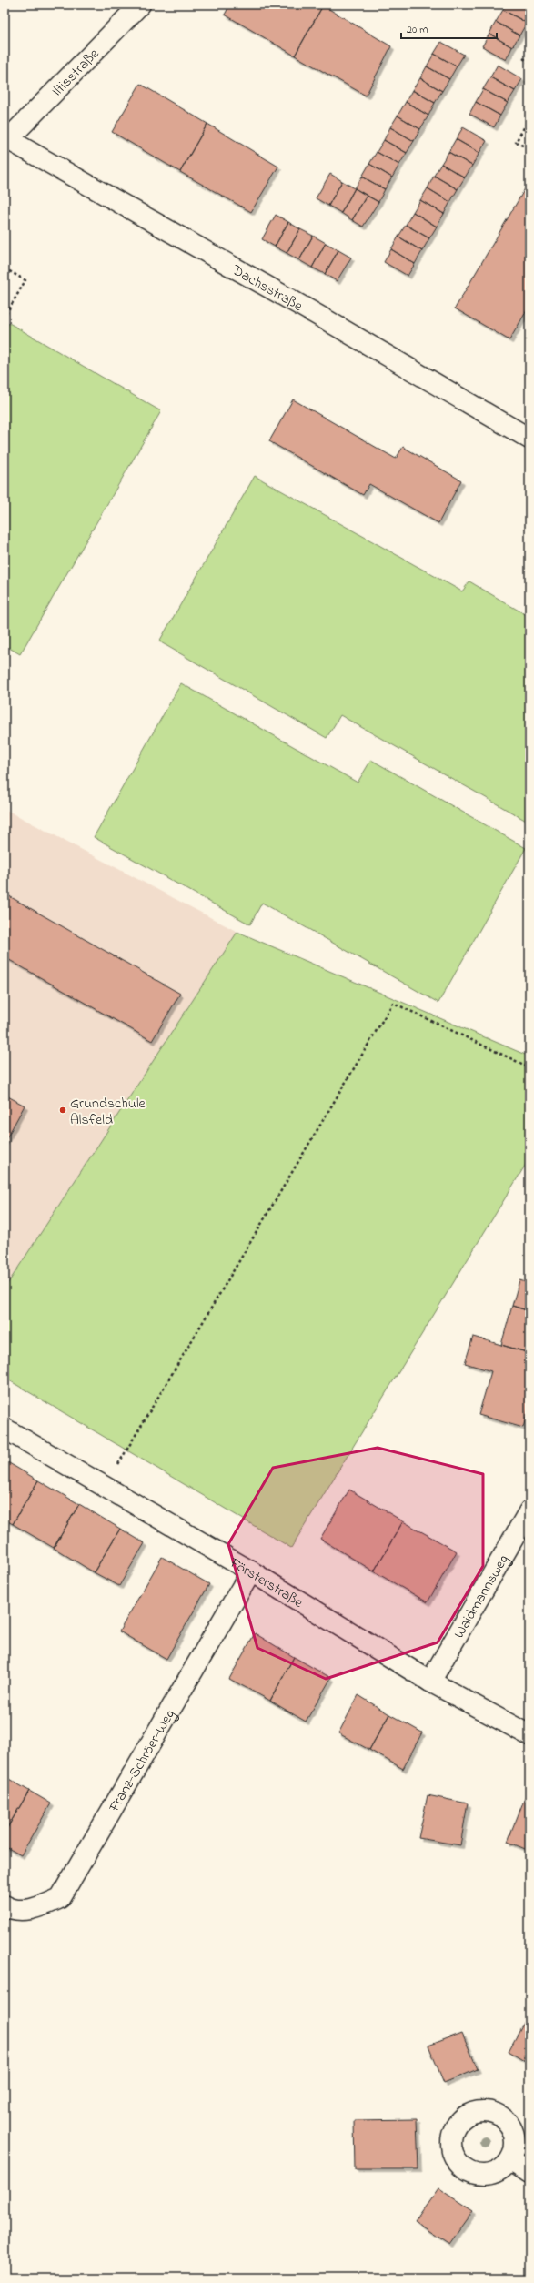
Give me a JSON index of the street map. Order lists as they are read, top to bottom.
{
  "streets": {
    "street": [
      "Iltisstraße",
      "Dachsstraße",
      "Försterstraße",
      "Waidmannsweg",
      "Franz-Schröer-Weg"
    ]
  },
  "crossings": [
    ["Iltisstraße", "Dachsstraße"],
    ["Försterstraße", "Waidmannsweg"],
    ["Försterstraße", "Franz-Schröer-Weg"]
  ],
  "places": ["Grundschule Alsfeld"],
  "scale_bar": "20 m"
}
